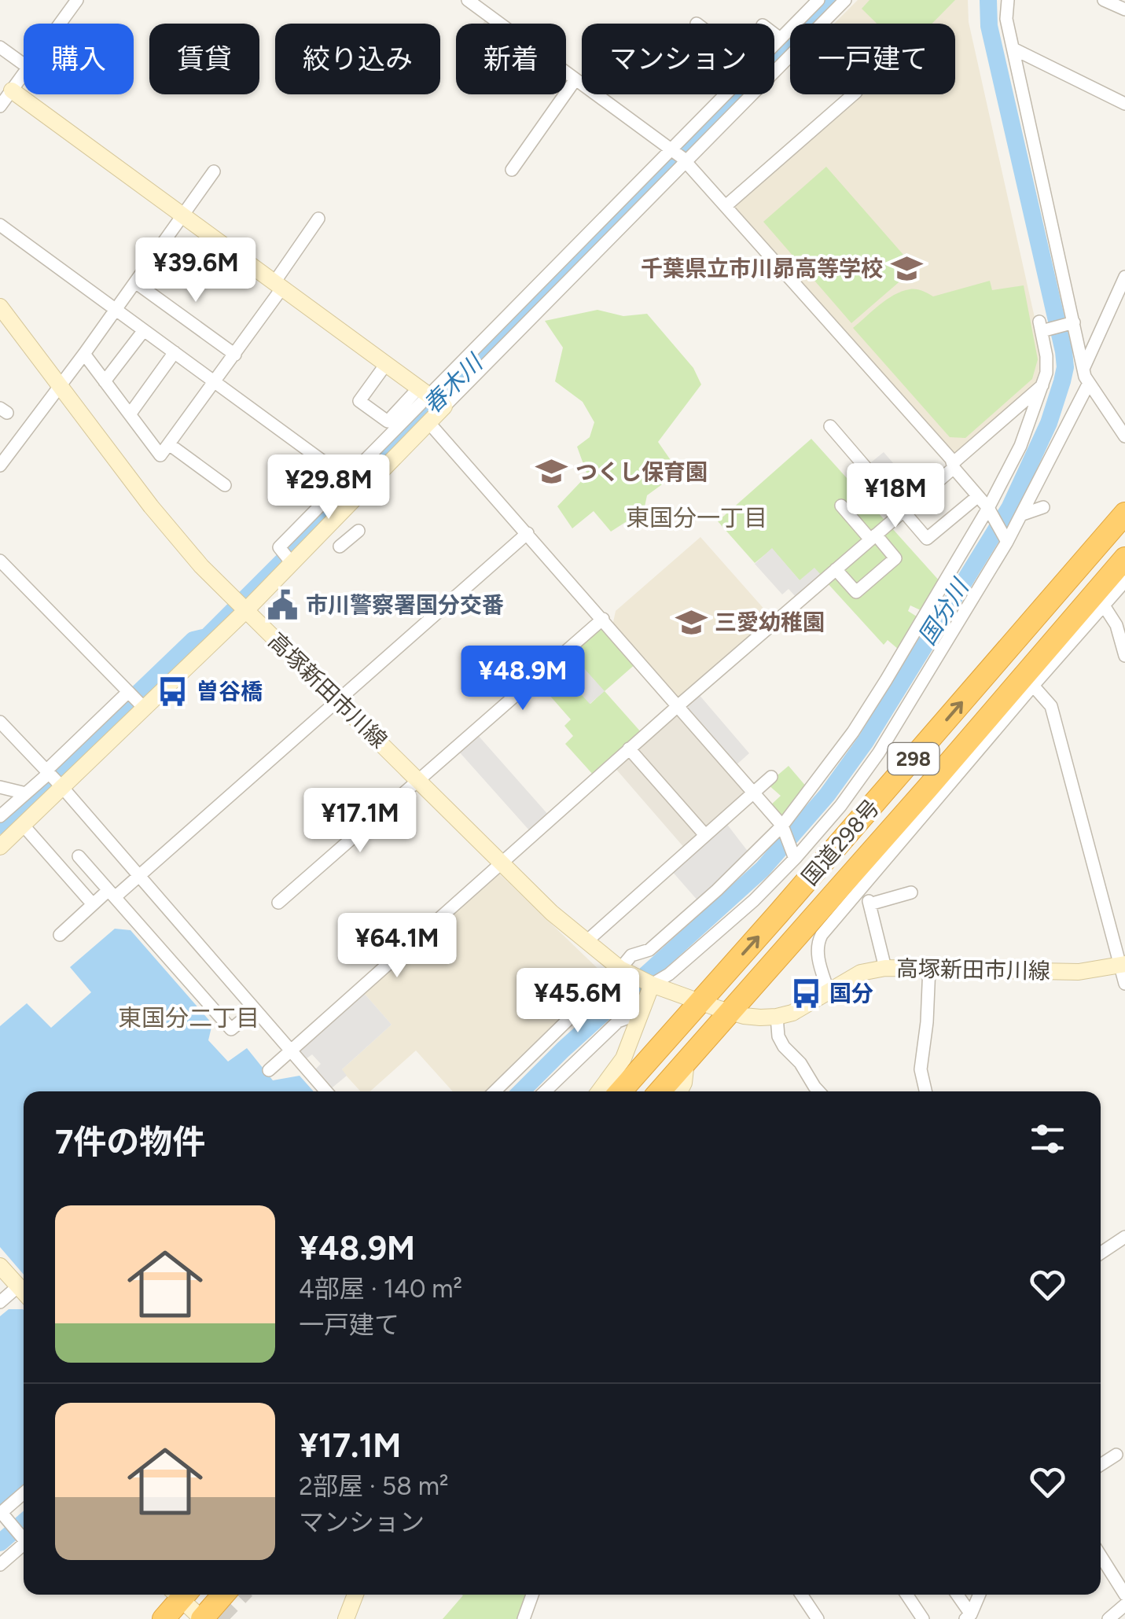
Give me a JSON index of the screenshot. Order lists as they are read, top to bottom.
{
  "streets": {
    "highway": ["298", "国道298号"],
    "main road": ["高塚新田市川線"]
  },
  "crossings": [
    ["高塚新田市川線", "国道298号"]
  ],
  "districts": ["東国分一丁目", "東国分二丁目"],
  "water": ["春木川", "国分川"],
  "places": {
    "school or university": ["千葉県立市川昴高等学校", "つくし保育園", "三愛幼稚園"],
    "public building": ["市川警察署国分交番"],
    "bus stop": ["曽谷橋", "国分"]
  },
  "page": {
    "chip": [
      "購入",
      "賃貸",
      "絞り込み",
      "新着",
      "マンション",
      "一戸建て"
    ],
    "price": [
      "¥39.6M",
      "¥29.8M",
      "¥18M",
      "¥48.9M",
      "¥17.1M",
      "¥64.1M",
      "¥45.6M"
    ],
    "heading": "7件の物件",
    "list": [
      {
        "name": "¥48.9M",
        "note": "4部屋 · 140 m² · 一戸建て"
      },
      {
        "name": "¥17.1M",
        "note": "2部屋 · 58 m² · マンション"
      }
    ]
  }
}
